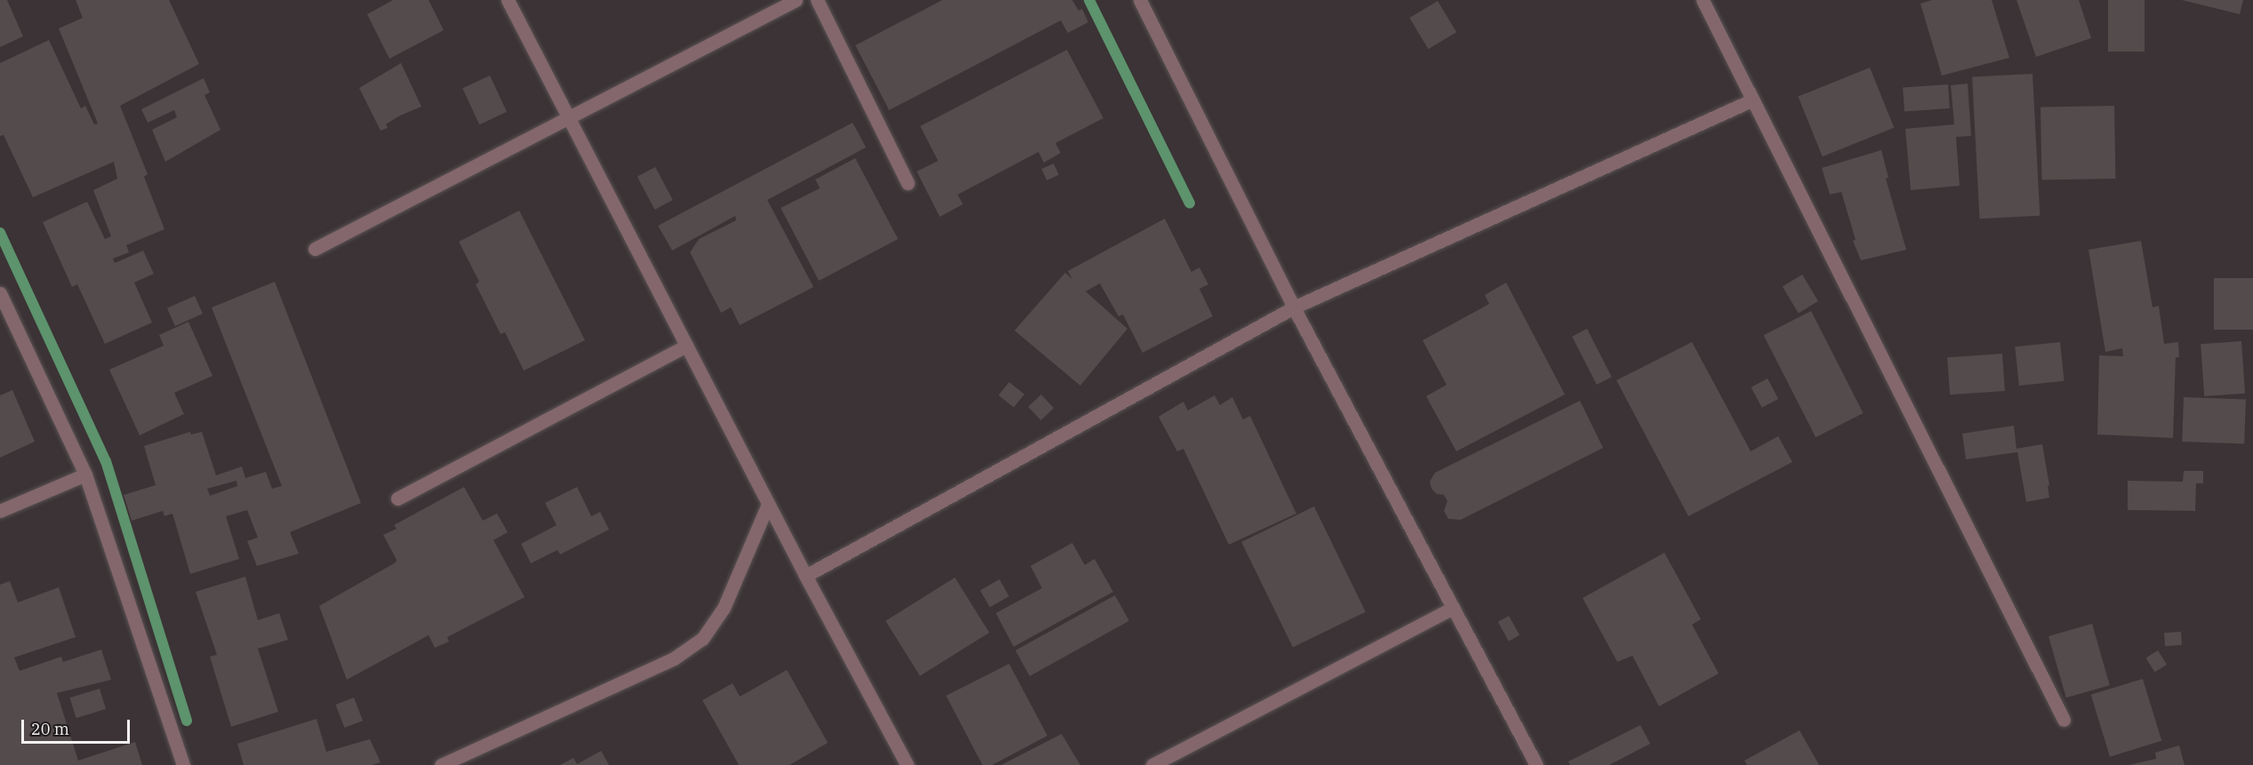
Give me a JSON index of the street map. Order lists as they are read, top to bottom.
{
  "scale_bar": "20 m"
}
